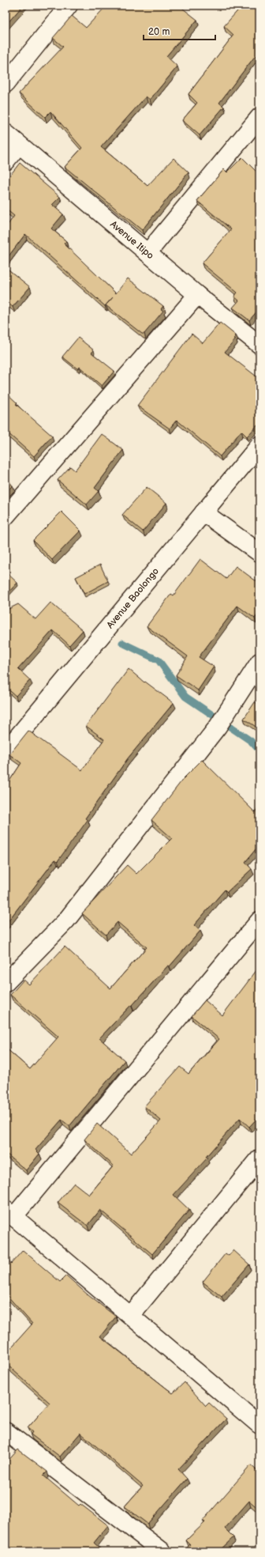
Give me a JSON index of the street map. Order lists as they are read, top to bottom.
{
  "streets": {
    "street": ["Avenue Itipo", "Avenue Baolongo"]
  },
  "scale_bar": "20 m"
}
